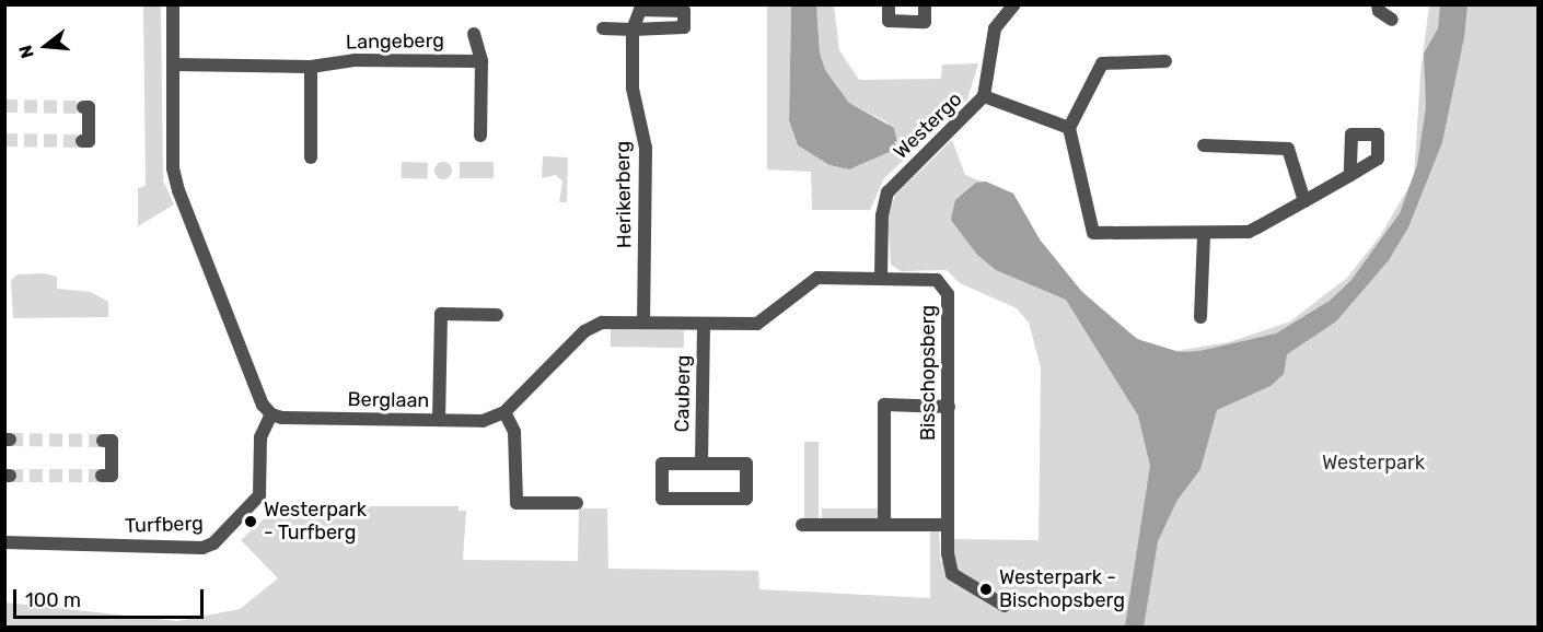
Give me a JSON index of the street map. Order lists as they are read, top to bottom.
{
  "streets": {
    "street": [
      "Langeberg",
      "Westergo",
      "Herikerberg",
      "Bisschopsberg",
      "Cauberg",
      "Berglaan",
      "Turfberg"
    ]
  },
  "crossings": [
    ["Westergo", "Bisschopsberg"],
    ["Westergo", "Berglaan"],
    ["Herikerberg", "Berglaan"],
    ["Bisschopsberg", "Berglaan"],
    ["Cauberg", "Berglaan"],
    ["Berglaan", "Turfberg"]
  ],
  "parks": ["Westerpark"],
  "places": ["Westerpark - Turfberg", "Westerpark - Bischopsberg"],
  "scale_bar": "100 m",
  "north": "left"
}
